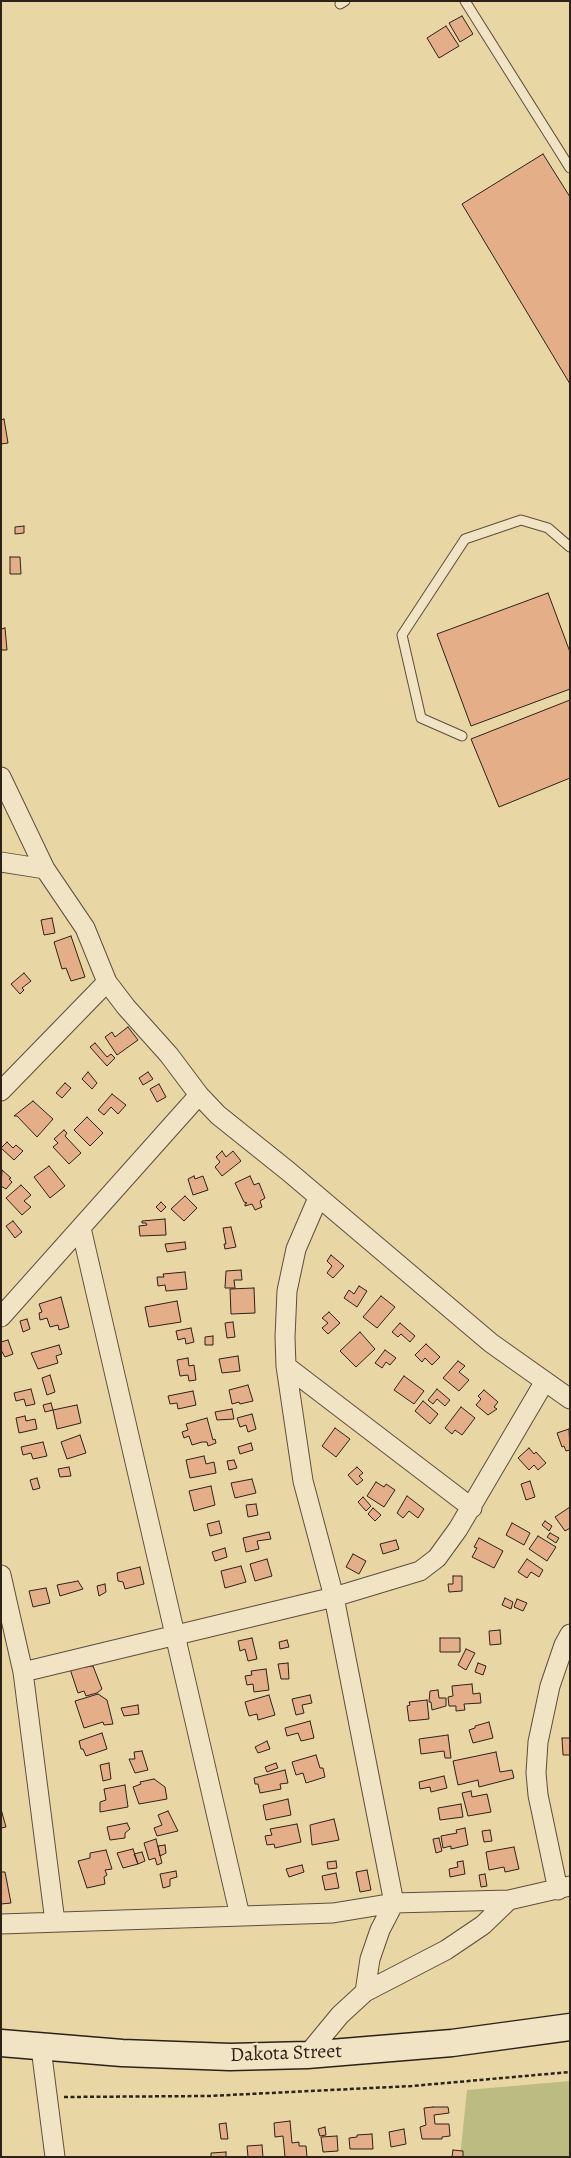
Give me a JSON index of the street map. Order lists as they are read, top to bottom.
{
  "streets": {
    "street": ["Dakota Street"]
  }
}
